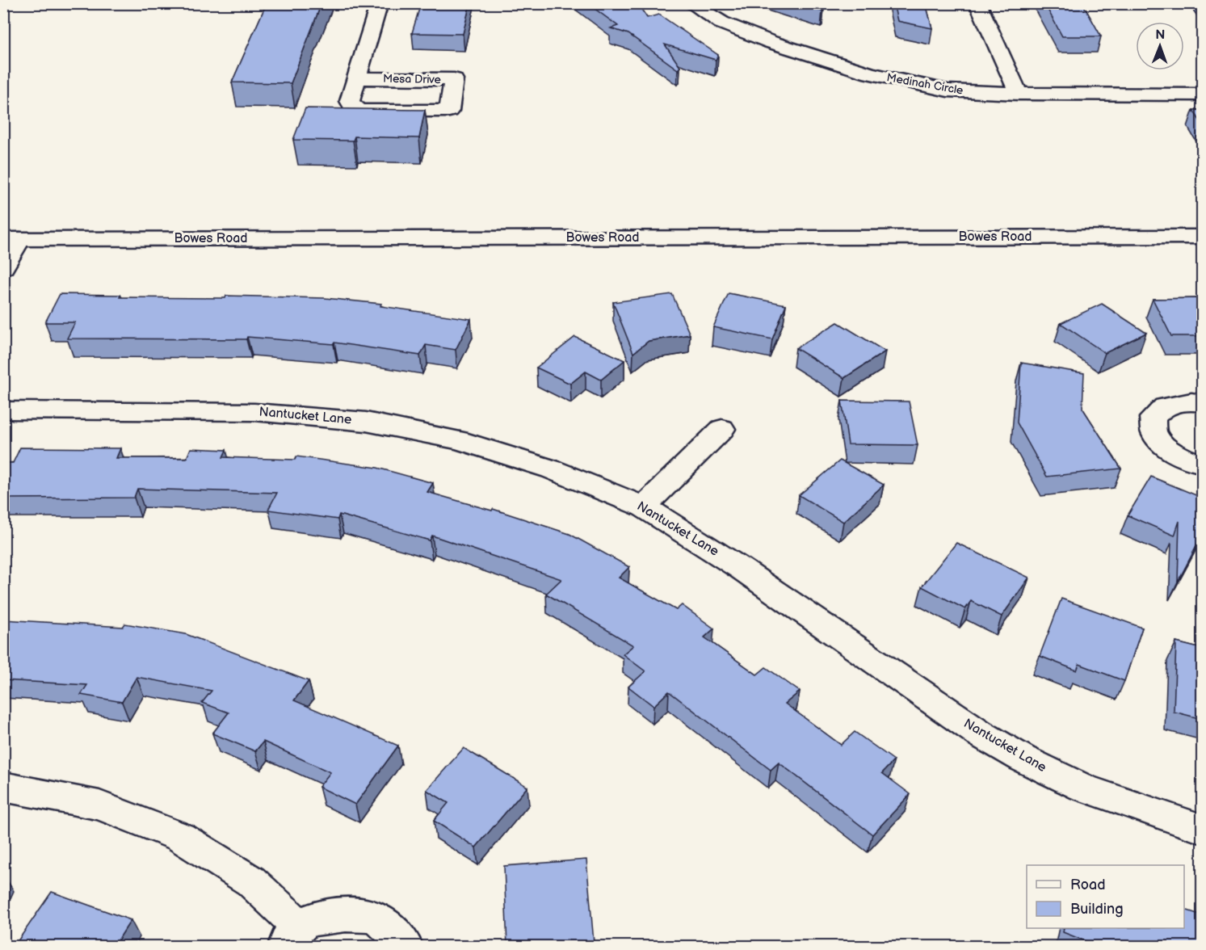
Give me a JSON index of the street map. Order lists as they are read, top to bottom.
{
  "streets": {
    "street": [
      "Mesa Drive",
      "Medinah Circle",
      "Bowes Road",
      "Nantucket Lane"
    ]
  },
  "legend": ["Road", "Building"],
  "north": "top"
}
